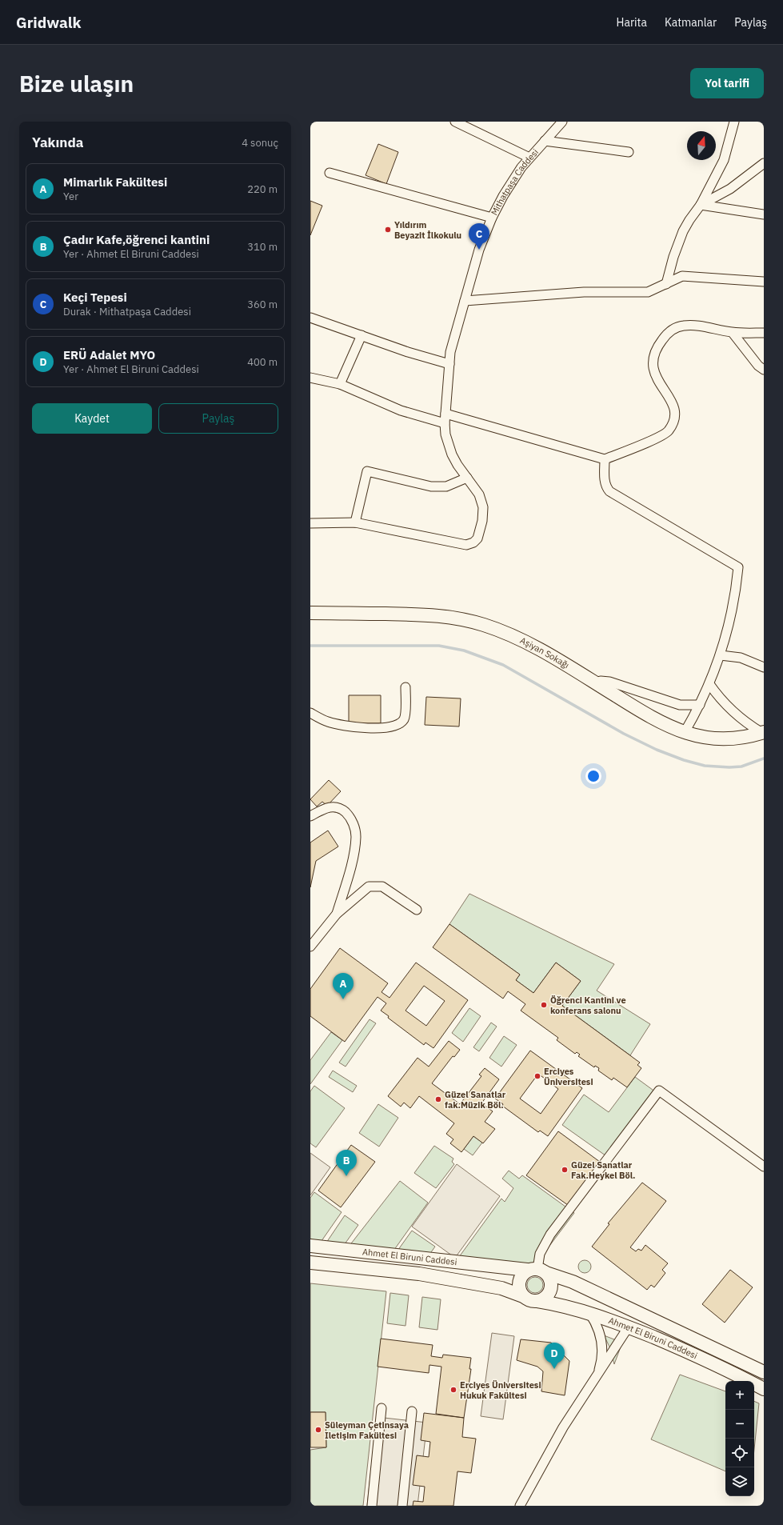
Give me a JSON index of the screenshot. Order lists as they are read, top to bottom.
{
  "streets": {
    "street": ["Mithatpaşa Caddesi", "Aşiyan Sokağı", "Ahmet El Biruni Caddesi"]
  },
  "places": [
    "Yıldırım Beyazit İlkokulu",
    "Öğrenci Kantini ve konferans salonu",
    "Erciyes Üniversitesi",
    "Güzel Sanatlar fak.Müzik Böl.",
    "Güzel Sanatlar Fak.Heykel Böl.",
    "Erciyes Üniversitesi Hukuk Fakültesi",
    "Süleyman Çetinsaya Iletişim Fakültesi"
  ],
  "north": "top",
  "page": {
    "header": "Gridwalk",
    "nav": ["Harita", "Katmanlar", "Paylaş"],
    "buttons": [
      "Yol tarifi",
      ["Kaydet", "Paylaş"]
    ],
    "title": "Bize ulaşın",
    "heading": ["Yakında", "4 sonuç"],
    "list": [
      {
        "mark": "A",
        "name": "Mimarlık Fakültesi",
        "note": "Yer",
        "value": "220 m"
      },
      {
        "mark": "B",
        "name": "Çadır Kafe,öğrenci kantini",
        "note": "Yer · Ahmet El Biruni Caddesi",
        "value": "310 m"
      },
      {
        "mark": "C",
        "name": "Keçi Tepesi",
        "note": "Durak · Mithatpaşa Caddesi",
        "value": "360 m"
      },
      {
        "mark": "D",
        "name": "ERÜ Adalet MYO",
        "note": "Yer · Ahmet El Biruni Caddesi",
        "value": "400 m"
      }
    ],
    "pins": [
      "C",
      "A",
      "B",
      "D"
    ],
    "map_buttons": ["+", "−"]
  }
}
